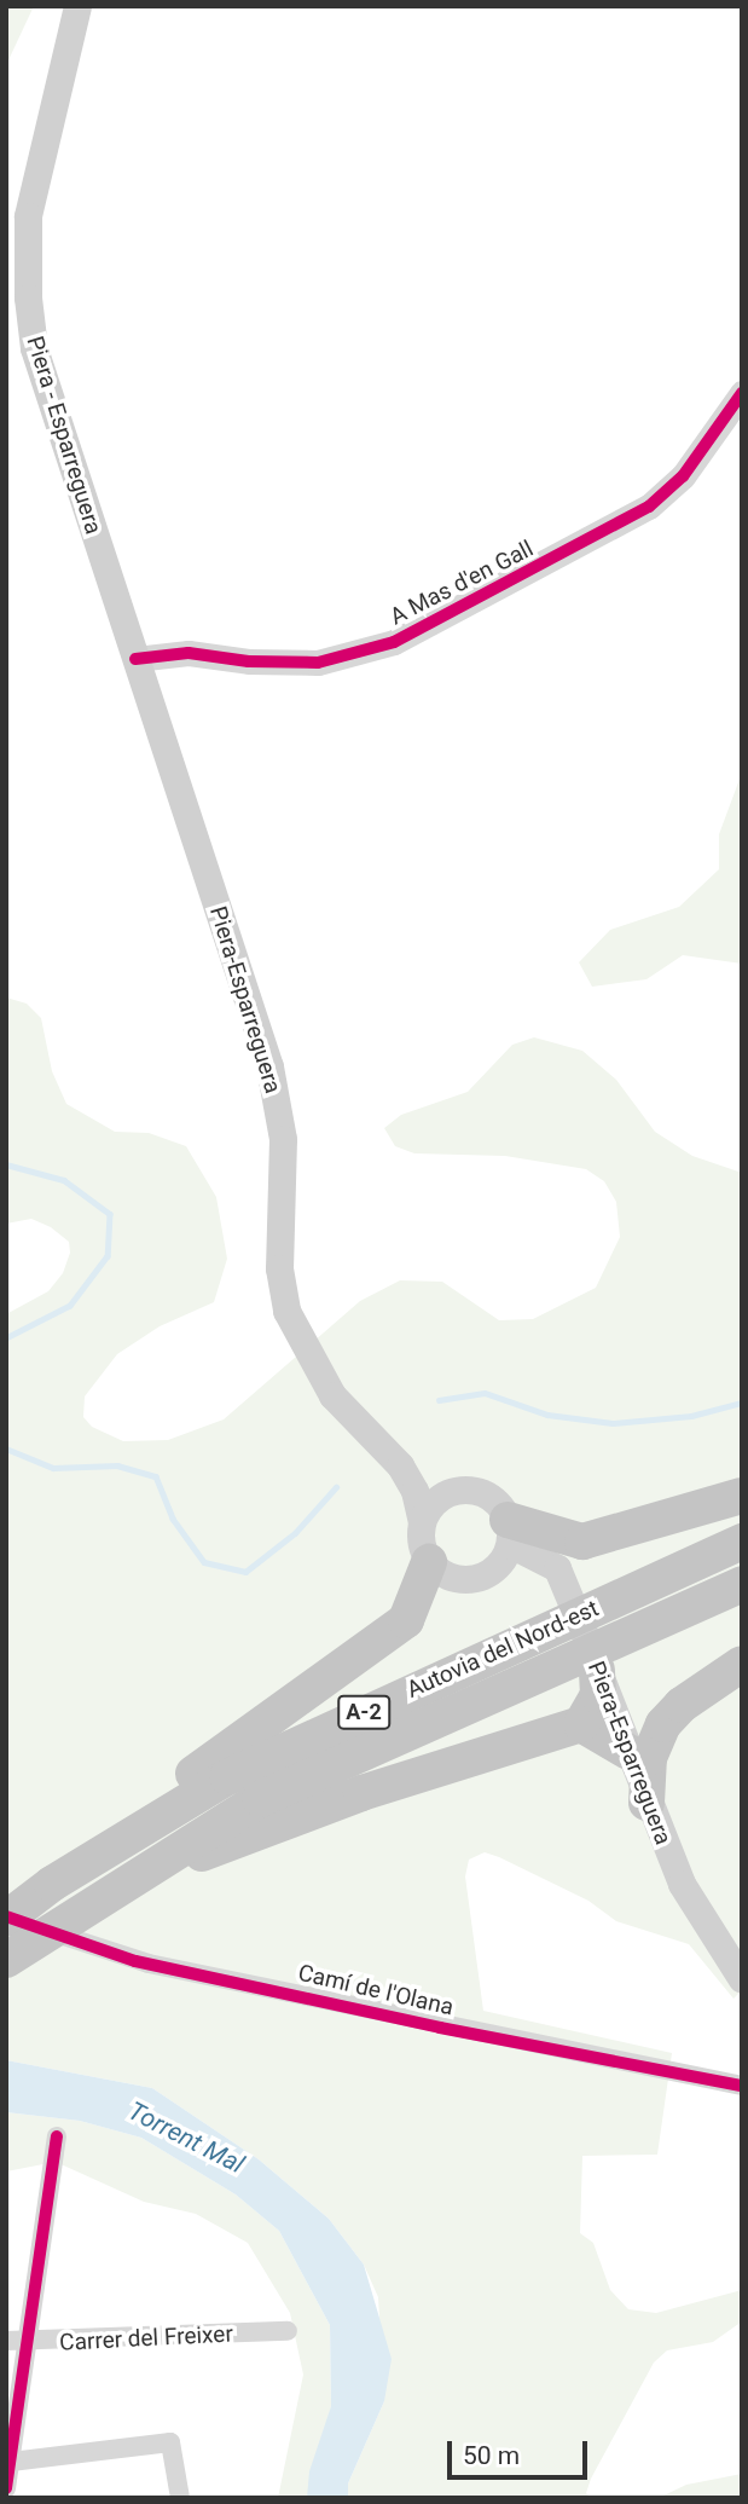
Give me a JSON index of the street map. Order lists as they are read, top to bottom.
{
  "streets": {
    "highway": ["Autovia del Nord-est", "A-2"],
    "main road": ["Piera - Esparreguera", "Piera-Esparreguera"],
    "street": ["A Mas d'en Gall", "Camí de l'Olana", "Carrer del Freixer"]
  },
  "crossings": [
    ["Piera - Esparreguera", "A Mas d'en Gall"],
    ["Piera - Esparreguera", "Piera-Esparreguera"],
    ["A Mas d'en Gall", "Piera-Esparreguera"],
    ["Autovia del Nord-est", "Camí de l'Olana"]
  ],
  "water": ["Torrent Mal"],
  "scale_bar": "50 m"
}
